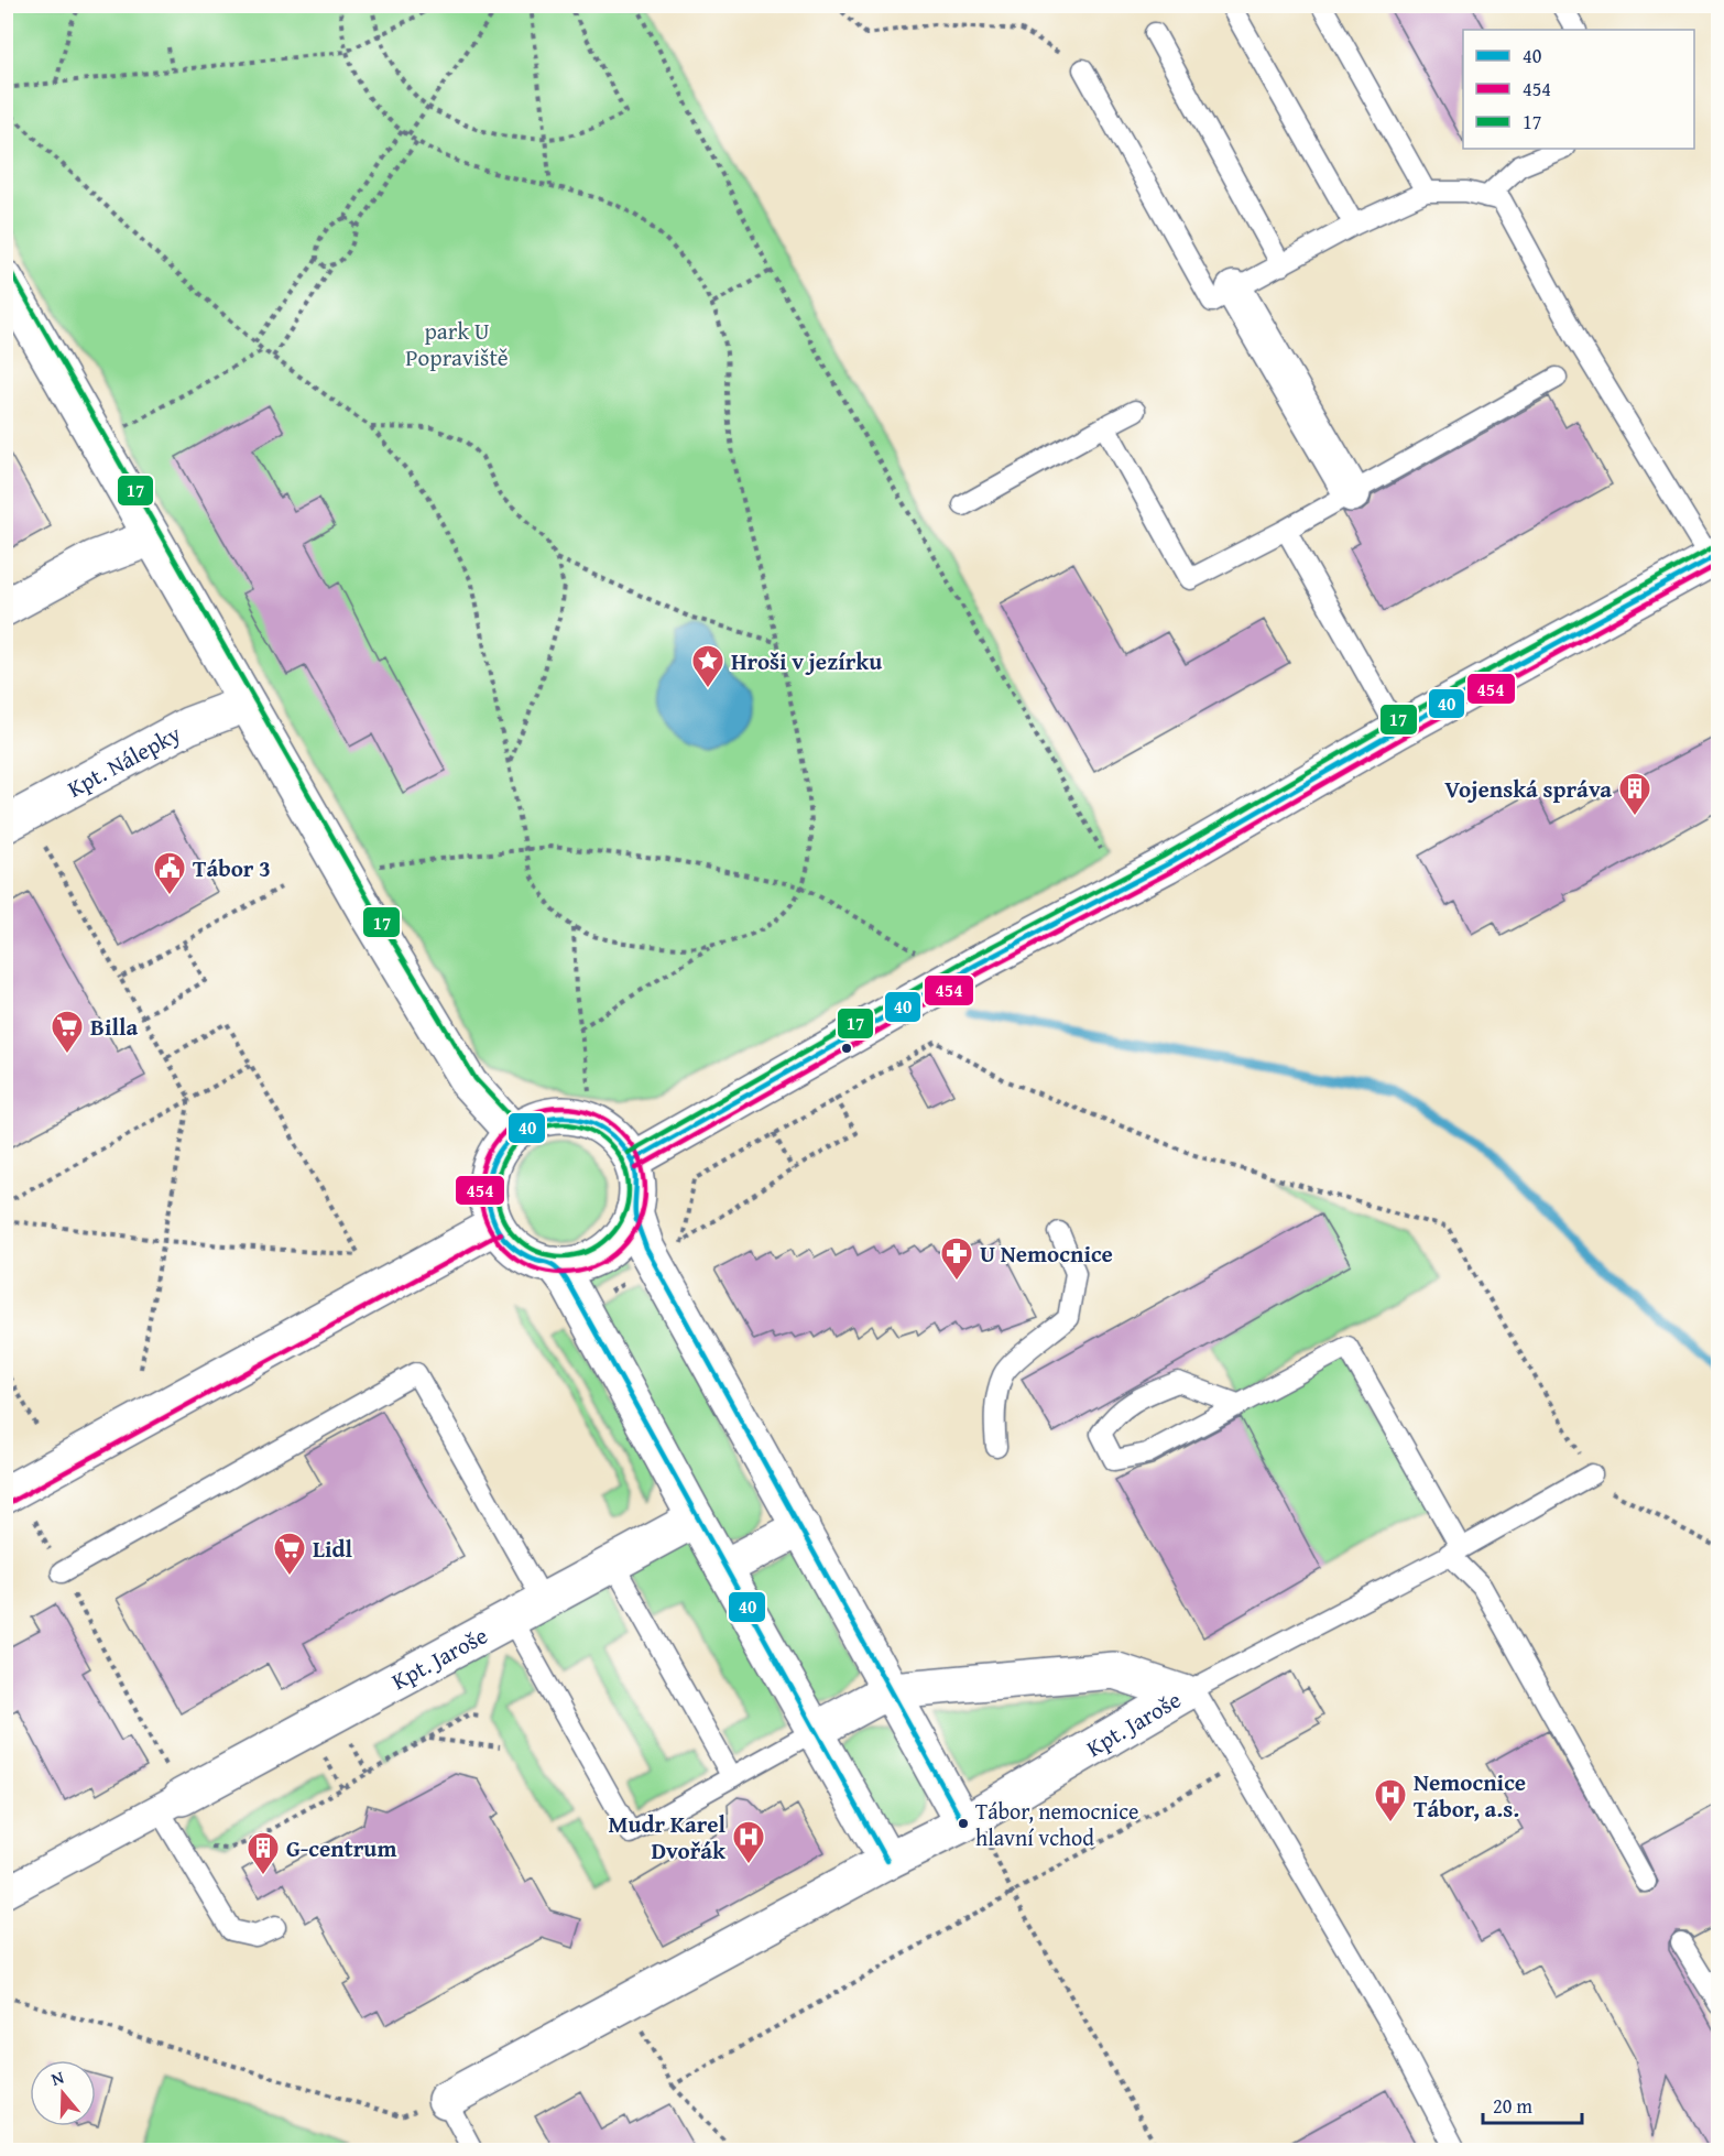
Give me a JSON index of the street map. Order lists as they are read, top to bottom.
{
  "streets": {
    "street": ["Kpt. Nálepky", "Kpt. Jaroše"]
  },
  "parks": ["park U Popraviště"],
  "places": {
    "place": ["Hroši v jezírku"],
    "building": ["Vojenská správa", "G-centrum"],
    "public building": ["Tábor 3"],
    "supermarket": ["Billa", "Lidl"],
    "pharmacy": ["U Nemocnice"],
    "hospital": ["Nemocnice Tábor, a.s.", "Mudr Karel Dvořák"],
    "other": ["Tábor, nemocnice hlavní vchod"]
  },
  "lines": ["transit line 17", "transit line 40", "transit line 454"],
  "legend": ["40", "454", "17"],
  "scale_bar": "20 m",
  "north": "top"
}
